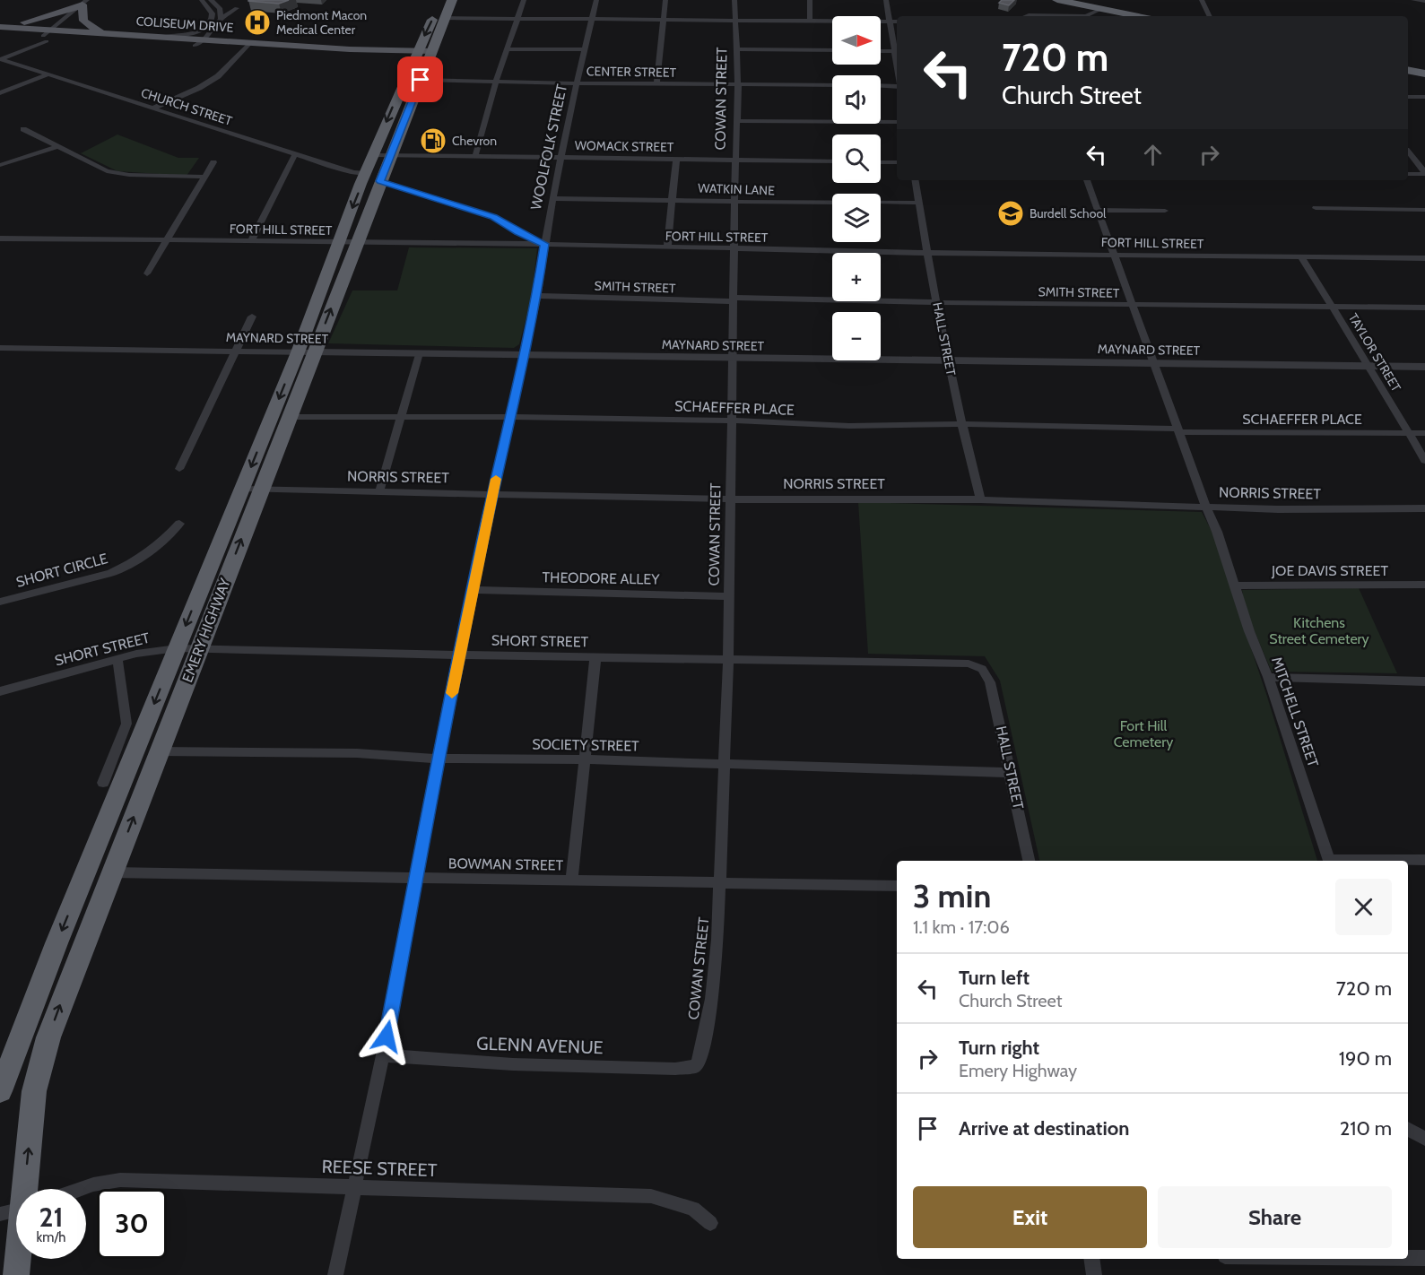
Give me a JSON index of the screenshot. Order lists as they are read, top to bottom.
{
  "streets": {
    "highway": ["EMERY HIGHWAY"],
    "main road": ["COLISEUM DRIVE"],
    "street": [
      "CENTER STREET",
      "COWAN STREET",
      "CHURCH STREET",
      "WOMACK STREET",
      "WOOLFOLK STREET",
      "WATKIN LANE",
      "FORT HILL STREET",
      "SMITH STREET",
      "MAYNARD STREET",
      "HALL STREET",
      "TAYLOR STREET",
      "SCHAEFFER PLACE",
      "NORRIS STREET",
      "SHORT CIRCLE",
      "JOE DAVIS STREET",
      "THEODORE ALLEY",
      "SHORT STREET",
      "MITCHELL STREET",
      "SOCIETY STREET",
      "BOWMAN STREET",
      "GLENN AVENUE",
      "REESE STREET"
    ]
  },
  "crossings": [
    ["COLISEUM DRIVE", "EMERY HIGHWAY"],
    ["CENTER STREET", "COWAN STREET"],
    ["CENTER STREET", "WOOLFOLK STREET"],
    ["CENTER STREET", "EMERY HIGHWAY"],
    ["COWAN STREET", "WOMACK STREET"],
    ["COWAN STREET", "WATKIN LANE"],
    ["COWAN STREET", "FORT HILL STREET"],
    ["COWAN STREET", "SMITH STREET"],
    ["COWAN STREET", "MAYNARD STREET"],
    ["COWAN STREET", "SCHAEFFER PLACE"],
    ["COWAN STREET", "NORRIS STREET"],
    ["COWAN STREET", "THEODORE ALLEY"],
    ["COWAN STREET", "SHORT STREET"],
    ["COWAN STREET", "SOCIETY STREET"],
    ["COWAN STREET", "BOWMAN STREET"],
    ["COWAN STREET", "GLENN AVENUE"],
    ["CHURCH STREET", "EMERY HIGHWAY"],
    ["WOMACK STREET", "WOOLFOLK STREET"],
    ["WOMACK STREET", "EMERY HIGHWAY"],
    ["WOOLFOLK STREET", "WATKIN LANE"],
    ["WOOLFOLK STREET", "FORT HILL STREET"],
    ["WOOLFOLK STREET", "SMITH STREET"],
    ["WOOLFOLK STREET", "MAYNARD STREET"],
    ["WOOLFOLK STREET", "SCHAEFFER PLACE"],
    ["WOOLFOLK STREET", "NORRIS STREET"],
    ["WOOLFOLK STREET", "THEODORE ALLEY"],
    ["WOOLFOLK STREET", "SHORT STREET"],
    ["WOOLFOLK STREET", "SOCIETY STREET"],
    ["WOOLFOLK STREET", "BOWMAN STREET"],
    ["WOOLFOLK STREET", "GLENN AVENUE"],
    ["WOOLFOLK STREET", "REESE STREET"],
    ["WATKIN LANE", "HALL STREET"],
    ["FORT HILL STREET", "HALL STREET"],
    ["FORT HILL STREET", "TAYLOR STREET"],
    ["FORT HILL STREET", "EMERY HIGHWAY"],
    ["FORT HILL STREET", "MITCHELL STREET"],
    ["SMITH STREET", "HALL STREET"],
    ["SMITH STREET", "TAYLOR STREET"],
    ["SMITH STREET", "MITCHELL STREET"],
    ["MAYNARD STREET", "HALL STREET"],
    ["MAYNARD STREET", "TAYLOR STREET"],
    ["MAYNARD STREET", "EMERY HIGHWAY"],
    ["MAYNARD STREET", "MITCHELL STREET"],
    ["HALL STREET", "SCHAEFFER PLACE"],
    ["HALL STREET", "NORRIS STREET"],
    ["HALL STREET", "SHORT STREET"],
    ["HALL STREET", "SOCIETY STREET"],
    ["TAYLOR STREET", "SCHAEFFER PLACE"],
    ["SCHAEFFER PLACE", "EMERY HIGHWAY"],
    ["SCHAEFFER PLACE", "MITCHELL STREET"],
    ["NORRIS STREET", "EMERY HIGHWAY"],
    ["NORRIS STREET", "MITCHELL STREET"],
    ["JOE DAVIS STREET", "MITCHELL STREET"],
    ["EMERY HIGHWAY", "SHORT STREET"],
    ["EMERY HIGHWAY", "SOCIETY STREET"],
    ["EMERY HIGHWAY", "BOWMAN STREET"]
  ],
  "parks": ["Kitchens Street Cemetery", "Fort Hill Cemetery"],
  "places": {
    "hospital": ["Piedmont Macon Medical Center"],
    "fuel station": ["Chevron"],
    "school or university": ["Burdell School"]
  },
  "north": "right",
  "page": {
    "map_buttons": ["+", "−"],
    "turn": ["720 m", "Church Street"],
    "heading": ["3 min", "1.1 km · 17:06"],
    "list": [
      {
        "name": "Turn left",
        "note": "Church Street",
        "value": "720 m"
      },
      {
        "name": "Turn right",
        "note": "Emery Highway",
        "value": "190 m"
      },
      {
        "name": "Arrive at destination",
        "value": "210 m"
      }
    ],
    "buttons": ["Exit", "Share"],
    "speed": "21 km/h",
    "limit": "30"
  }
}
